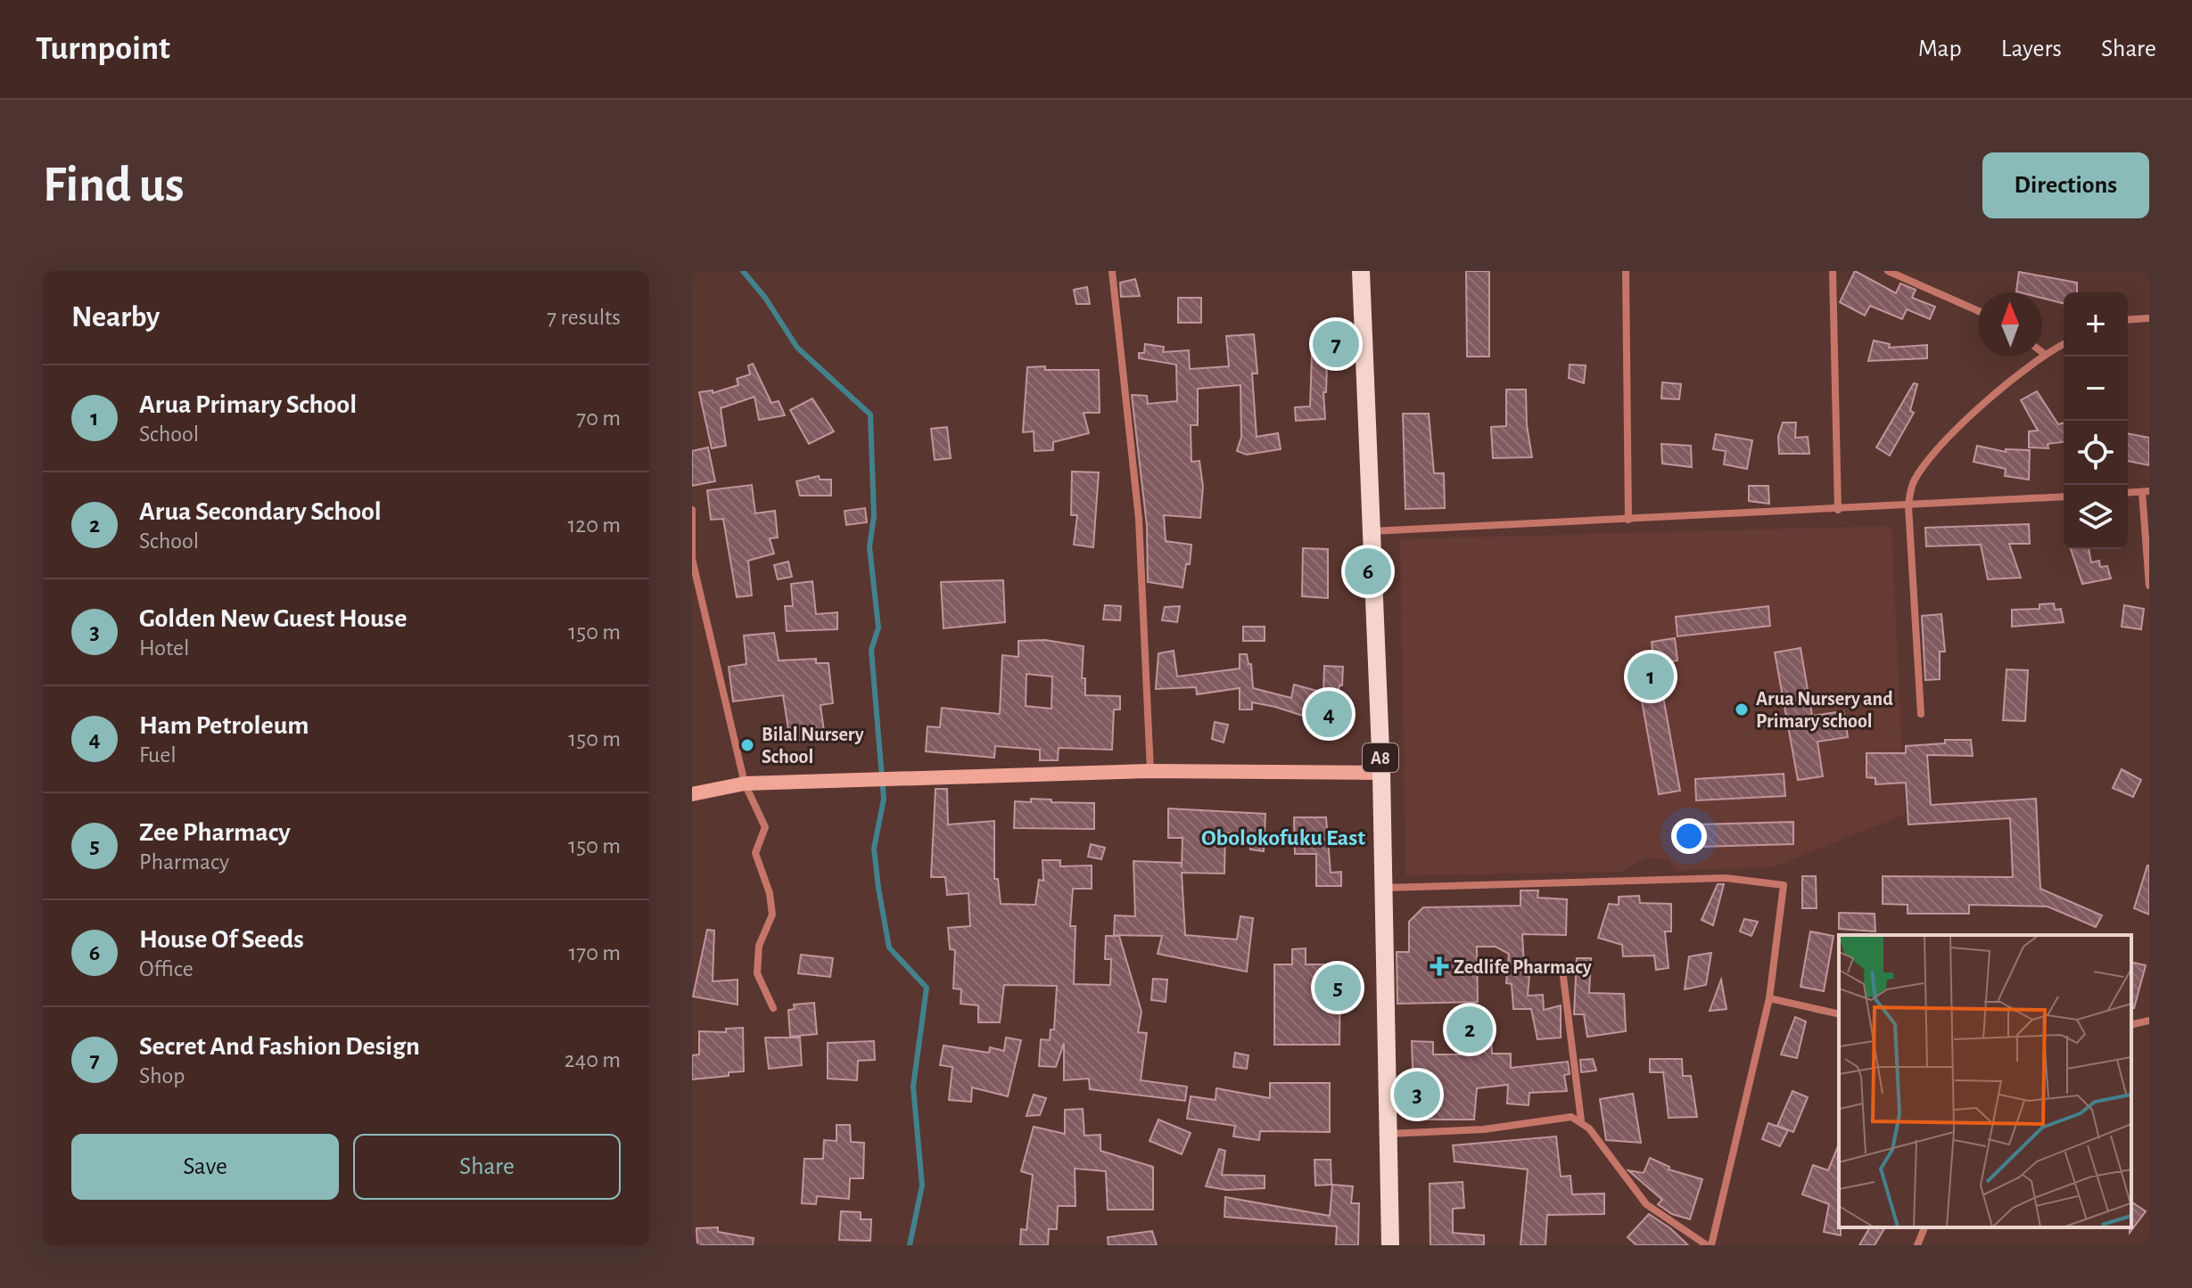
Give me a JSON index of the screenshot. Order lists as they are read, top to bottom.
{
  "streets": {
    "main road": ["A8"]
  },
  "districts": ["Obolokofuku East"],
  "places": {
    "other": ["Arua Nursery and Primary school", "Bilal Nursery School"],
    "health": ["Zedlife Pharmacy"]
  },
  "north": "top",
  "page": {
    "header": "Turnpoint",
    "nav": ["Map", "Layers", "Share"],
    "buttons": [
      "Directions",
      ["Save", "Share"]
    ],
    "title": "Find us",
    "heading": ["Nearby", "7 results"],
    "map_buttons": ["+", "−"],
    "pins": [
      "7",
      "6",
      "1",
      "4",
      "5",
      "2",
      "3"
    ],
    "list": [
      {
        "mark": "1",
        "name": "Arua Primary School",
        "note": "School",
        "value": "70 m"
      },
      {
        "mark": "2",
        "name": "Arua Secondary School",
        "note": "School",
        "value": "120 m"
      },
      {
        "mark": "3",
        "name": "Golden New Guest House",
        "note": "Hotel",
        "value": "150 m"
      },
      {
        "mark": "4",
        "name": "Ham Petroleum",
        "note": "Fuel",
        "value": "150 m"
      },
      {
        "mark": "5",
        "name": "Zee Pharmacy",
        "note": "Pharmacy",
        "value": "150 m"
      },
      {
        "mark": "6",
        "name": "House Of Seeds",
        "note": "Office",
        "value": "170 m"
      },
      {
        "mark": "7",
        "name": "Secret And Fashion Design",
        "note": "Shop",
        "value": "240 m"
      }
    ]
  }
}
